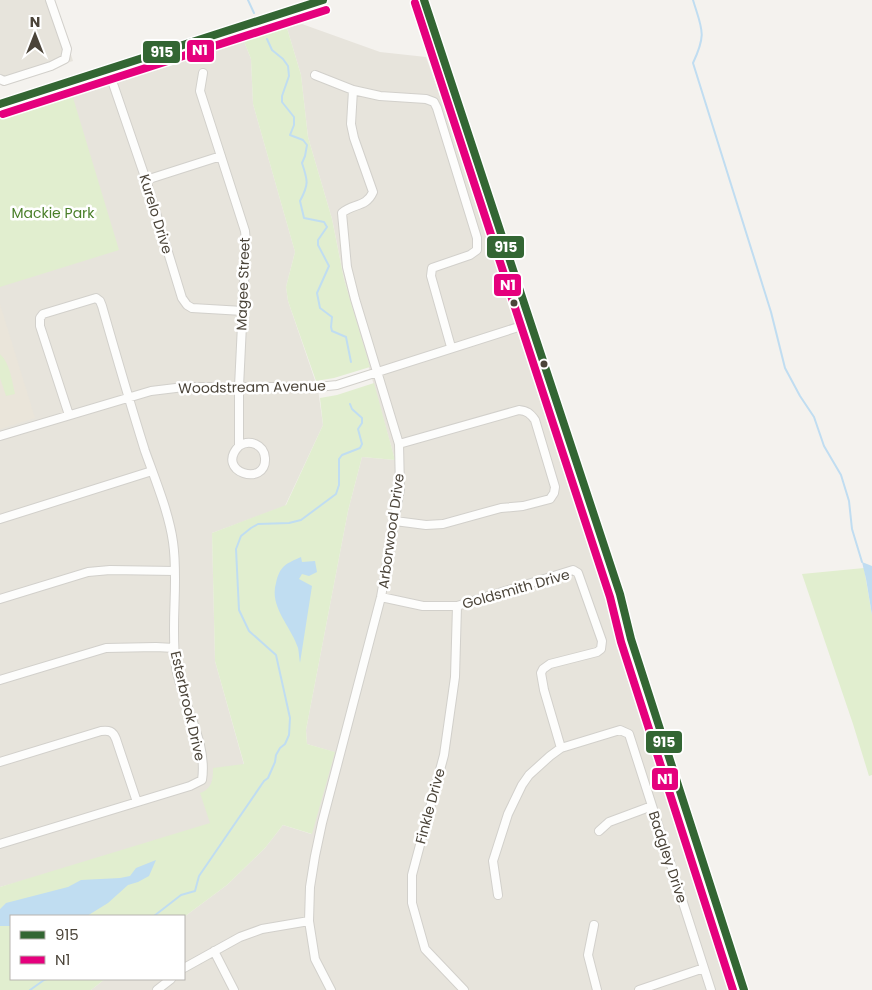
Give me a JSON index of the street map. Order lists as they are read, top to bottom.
{
  "streets": {
    "street": [
      "Kurelo Drive",
      "Magee Street",
      "Woodstream Avenue",
      "Arborwood Drive",
      "Goldsmith Drive",
      "Esterbrook Drive",
      "Finkle Drive",
      "Badgley Drive"
    ]
  },
  "crossings": [
    ["Kurelo Drive", "Magee Street"],
    ["Magee Street", "Woodstream Avenue"],
    ["Woodstream Avenue", "Arborwood Drive"],
    ["Woodstream Avenue", "Esterbrook Drive"],
    ["Arborwood Drive", "Goldsmith Drive"],
    ["Goldsmith Drive", "Finkle Drive"],
    ["Goldsmith Drive", "Badgley Drive"]
  ],
  "parks": ["Mackie Park"],
  "lines": ["transit line 915", "transit line N1"],
  "legend": ["915", "N1"],
  "north": "top"
}
